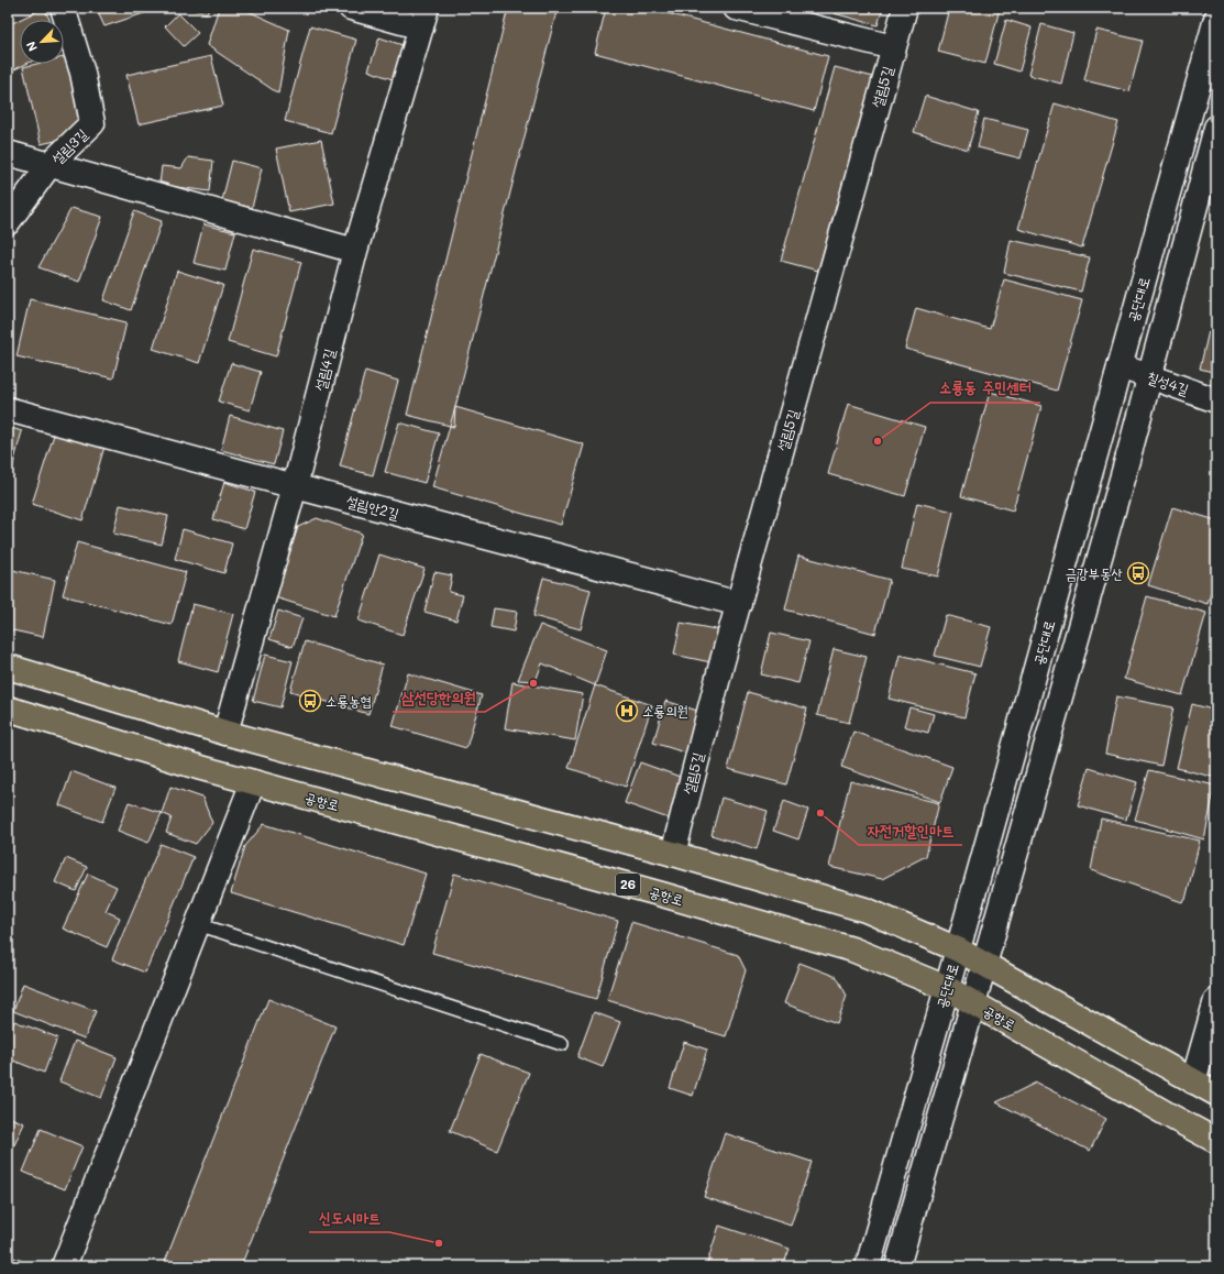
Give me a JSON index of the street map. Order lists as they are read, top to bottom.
{
  "streets": {
    "main road": ["공항로", "26"],
    "street": [
      "설림5길",
      "설림3길",
      "공단대로",
      "설림4길",
      "칠성4길",
      "설림안2길"
    ]
  },
  "crossings": [
    ["설림5길", "설림안2길"],
    ["공단대로", "칠성4길"],
    ["공단대로", "공항로"],
    ["설림4길", "설림안2길"]
  ],
  "places": {
    "other": [
      "소룡동 주민센터",
      "삼선당한의원",
      "자전거할인마트",
      "신도시마트"
    ],
    "bus stop": ["금강부동산", "소룡농협"],
    "hospital": ["소룡의원"]
  },
  "north": "bottom left"
}
